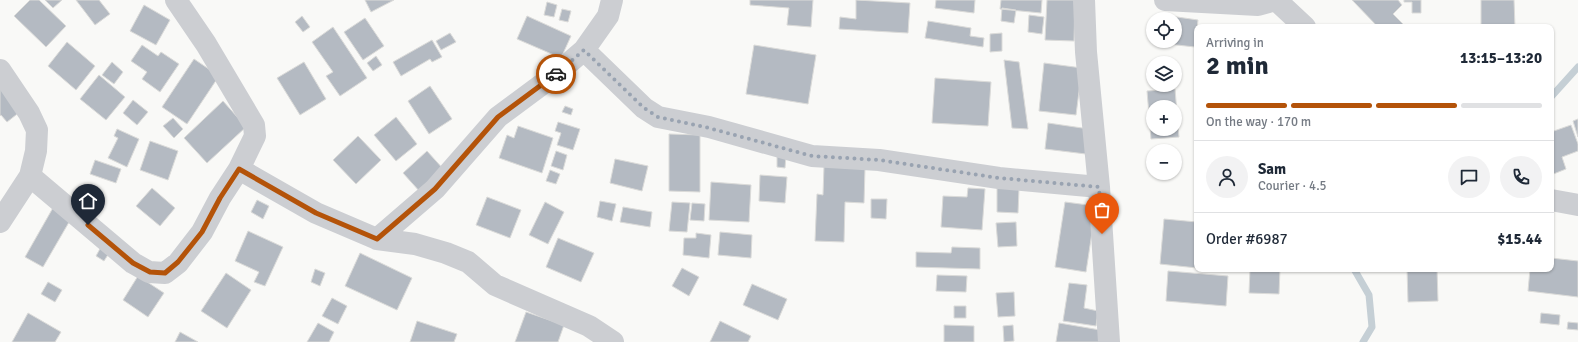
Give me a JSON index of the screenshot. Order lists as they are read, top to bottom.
{
  "page": {
    "map_buttons": ["+", "−"],
    "heading": ["2 min", "Arriving in", "13:15–13:20"],
    "panel": [
      "Sam",
      "Courier · 4.5",
      "Order #6987",
      "$15.44"
    ],
    "bar": "On the way · 170 m"
  }
}
